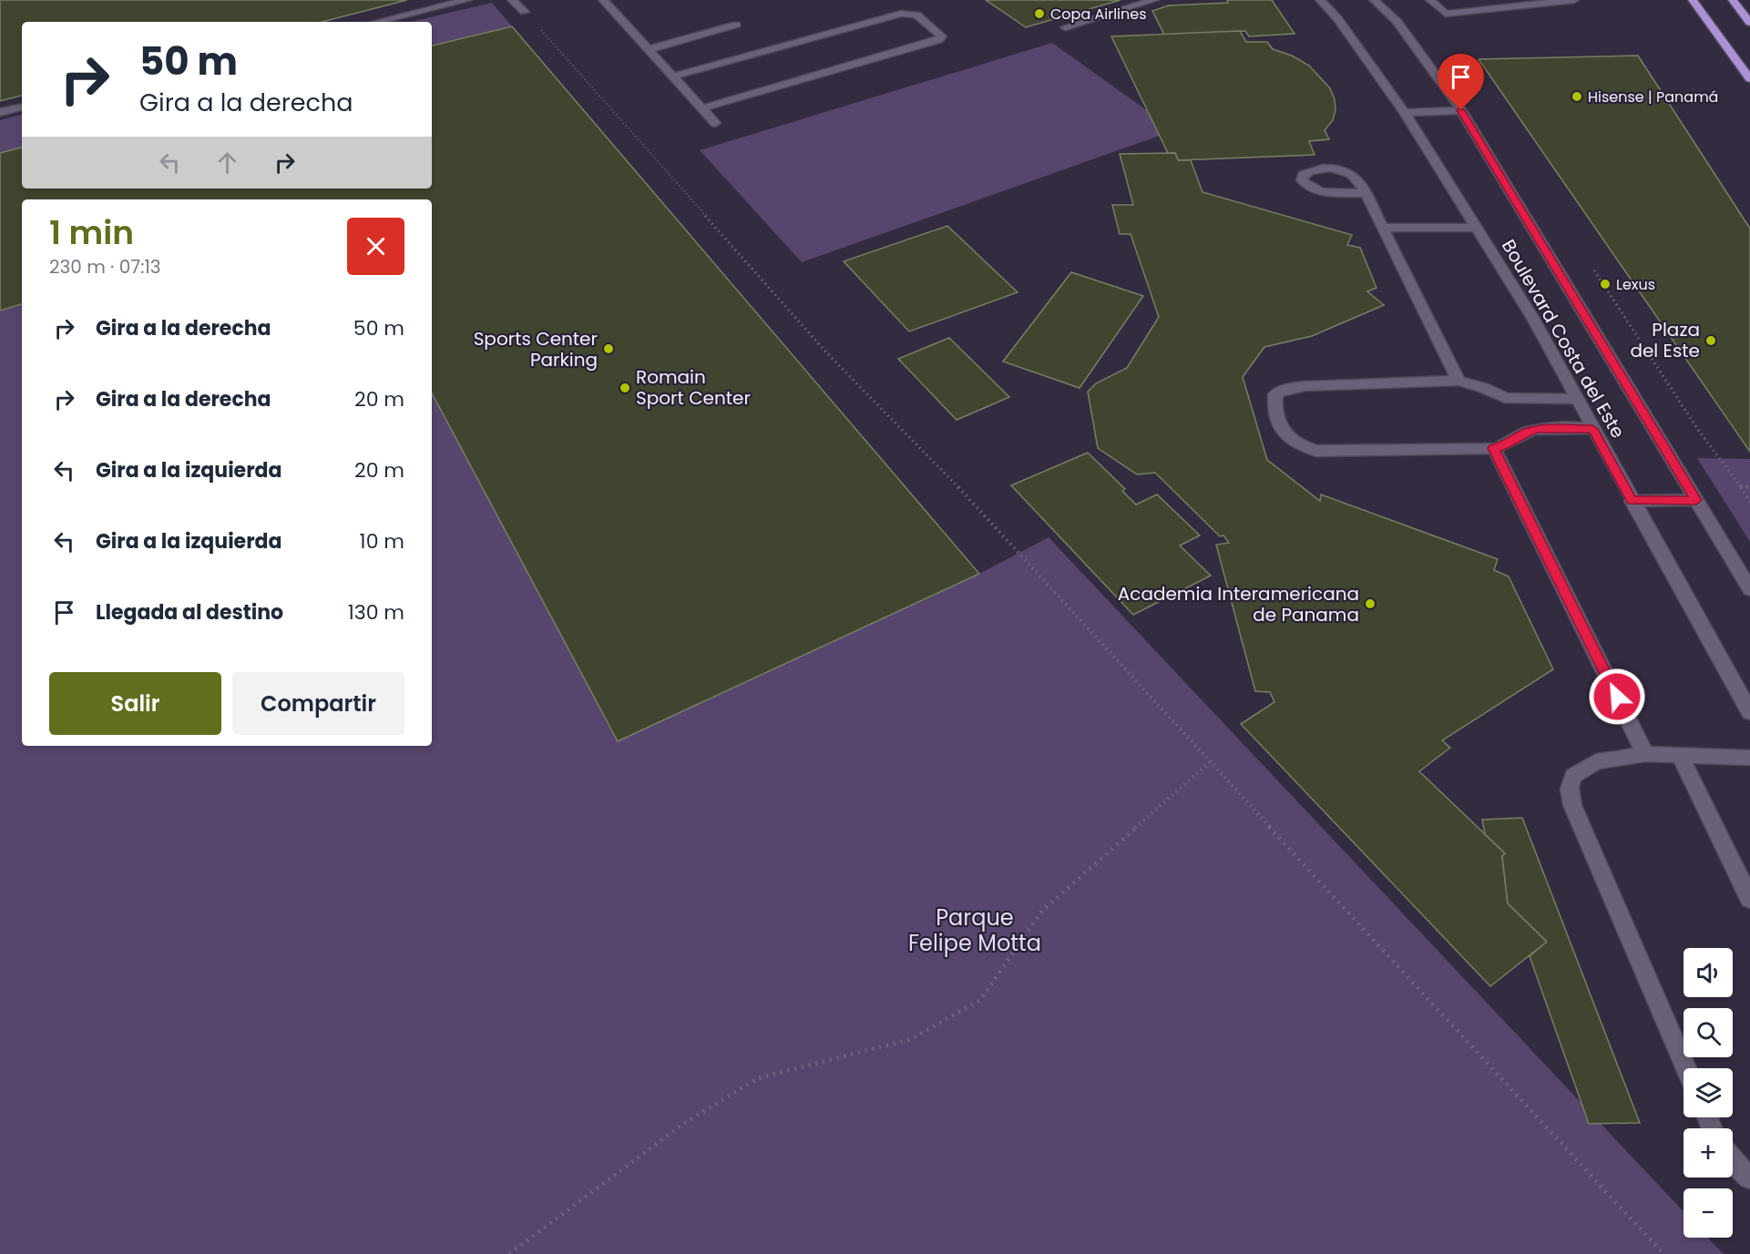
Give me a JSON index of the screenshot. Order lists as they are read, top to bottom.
{
  "streets": {
    "street": ["Boulevard Costa del Este"]
  },
  "parks": ["Parque Felipe Motta"],
  "places": [
    "Copa Airlines",
    "Hisense | Panamá",
    "Lexus",
    "Plaza del Este",
    "Sports Center Parking",
    "Romain Sport Center",
    "Academia Interamericana de Panama"
  ],
  "page": {
    "turn": ["50 m", "Gira a la derecha"],
    "heading": ["1 min", "230 m · 07:13"],
    "list": [
      {
        "name": "Gira a la derecha",
        "value": "50 m"
      },
      {
        "name": "Gira a la derecha",
        "value": "20 m"
      },
      {
        "name": "Gira a la izquierda",
        "value": "20 m"
      },
      {
        "name": "Gira a la izquierda",
        "value": "10 m"
      },
      {
        "name": "Llegada al destino",
        "value": "130 m"
      }
    ],
    "buttons": ["Salir", "Compartir"],
    "map_buttons": ["+", "−"]
  }
}
